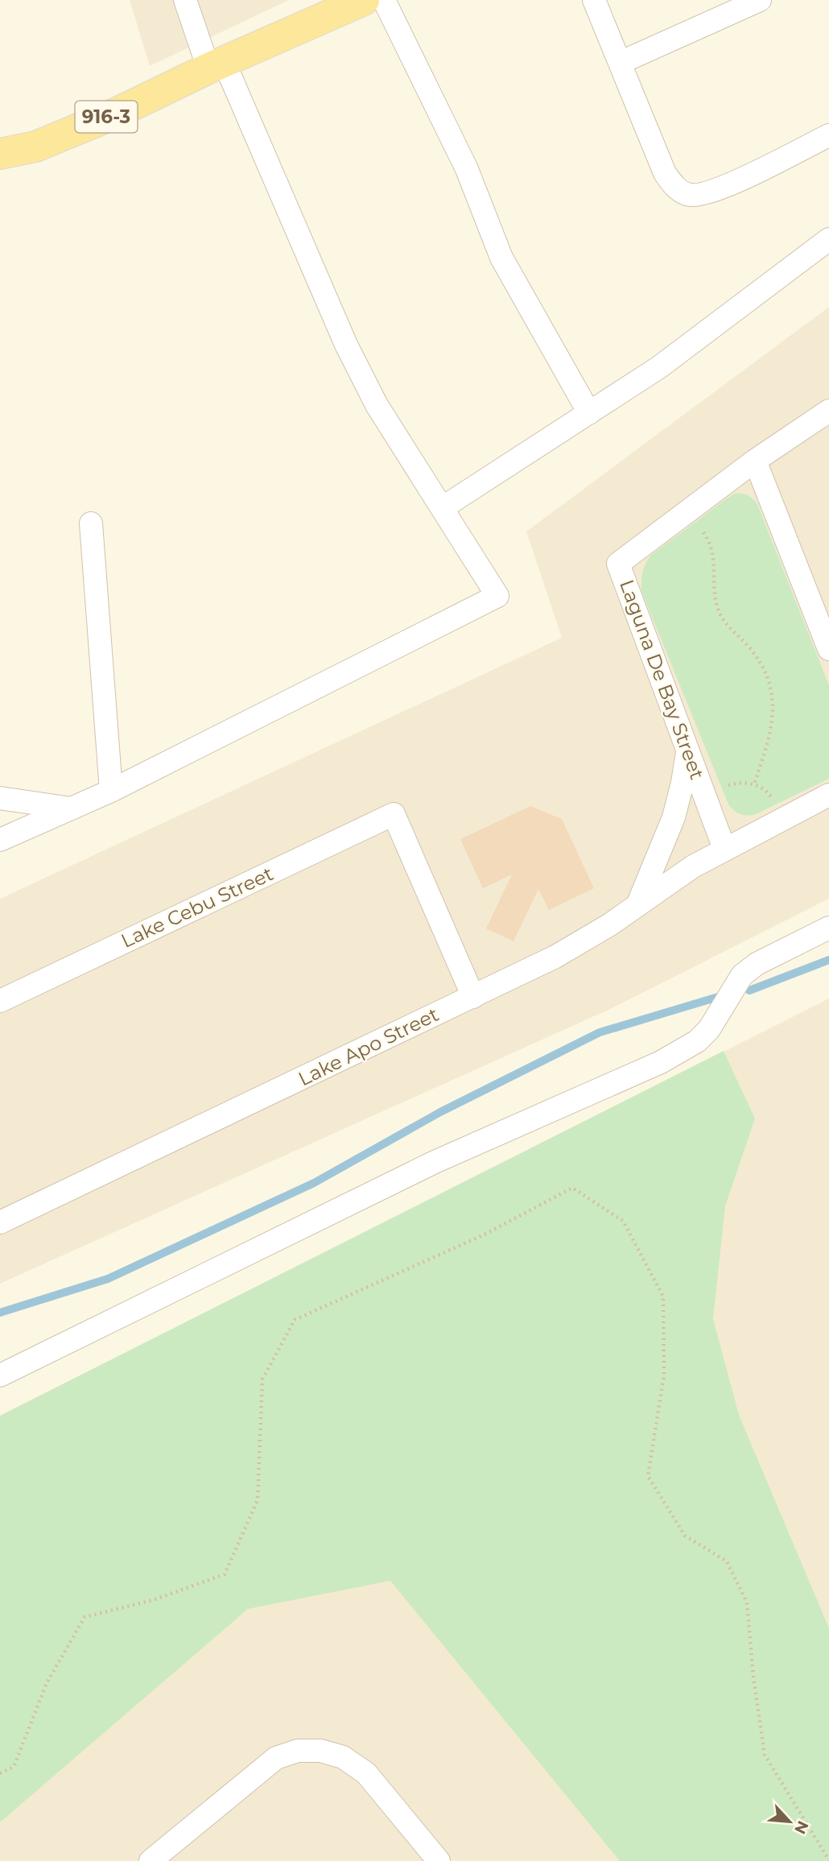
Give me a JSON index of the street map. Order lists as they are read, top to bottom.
{
  "streets": {
    "main road": ["916-3"],
    "street": ["Laguna De Bay Street", "Lake Cebu Street", "Lake Apo Street"]
  },
  "crossings": [
    ["Laguna De Bay Street", "Lake Apo Street"],
    ["Lake Cebu Street", "Lake Apo Street"]
  ],
  "north": "bottom right"
}
